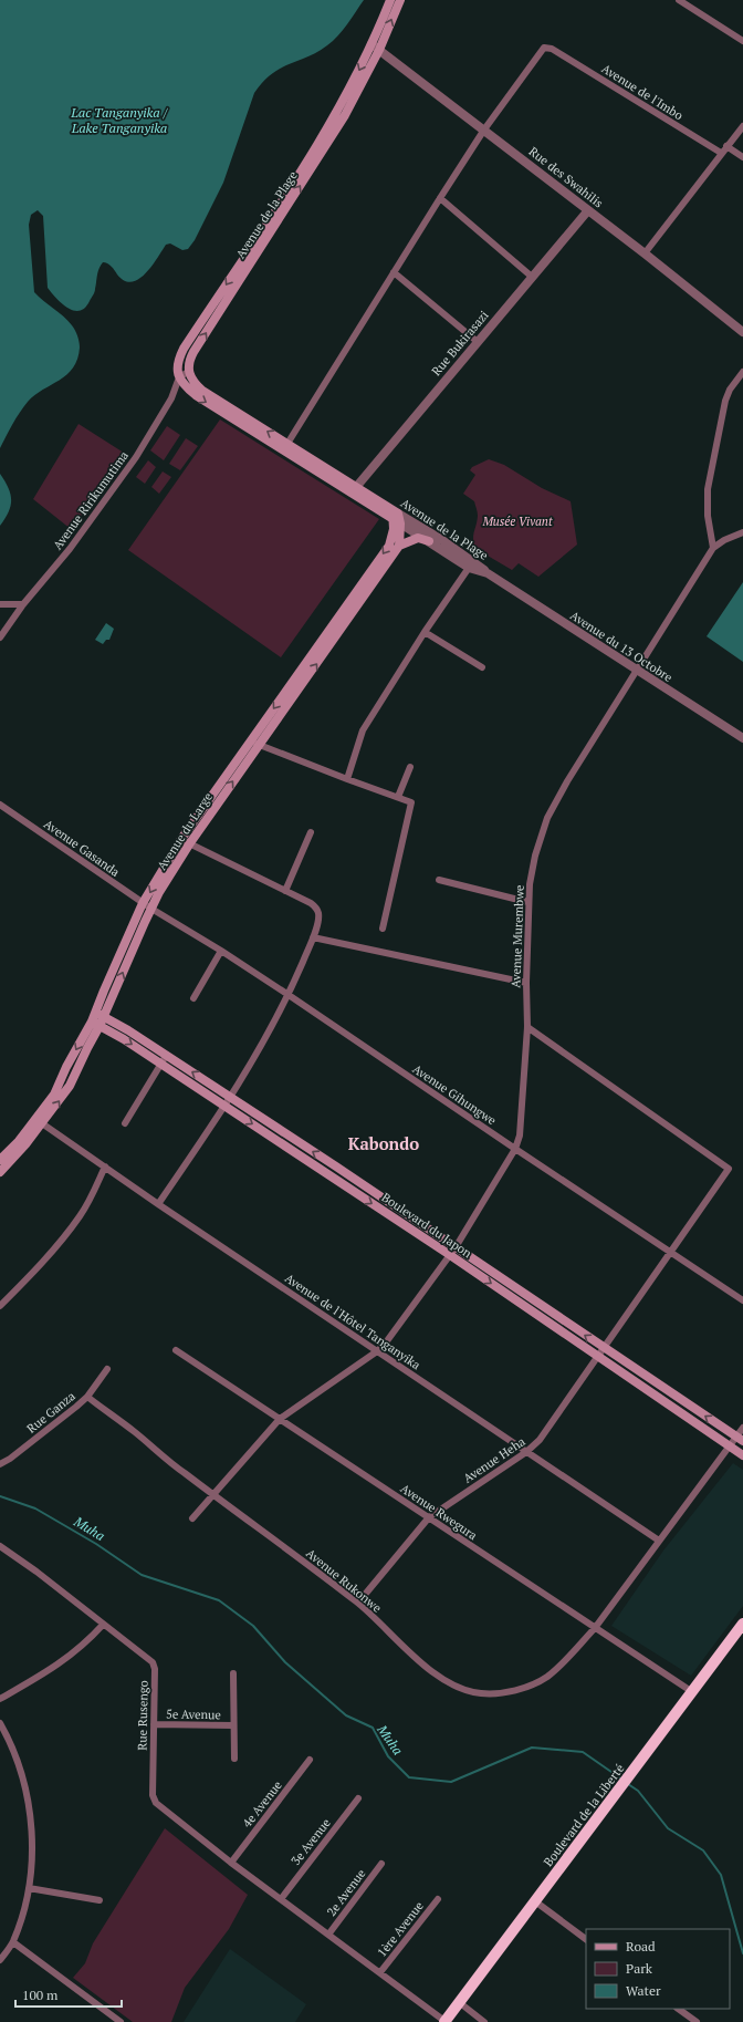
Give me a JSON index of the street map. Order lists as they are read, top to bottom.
{
  "streets": {
    "highway": ["Boulevard de la Liberté"],
    "main road": ["Avenue de la Plage", "Avenue du Large", "Boulevard du Japon"],
    "street": [
      "Avenue de l'Imbo",
      "Rue des Swahilis",
      "Rue Bukirasazi",
      "Avenue Ririkumutima",
      "Avenue du 13 Octobre",
      "Avenue Gasanda",
      "Avenue Murembwe",
      "Avenue Gihungwe",
      "Avenue de l'Hôtel Tanganyika",
      "Rue Ganza",
      "Avenue Heha",
      "Avenue Rwegura",
      "Avenue Rukonwe",
      "5e Avenue",
      "Rue Rusengo",
      "4e Avenue",
      "3e Avenue",
      "2e Avenue",
      "1ère Avenue"
    ]
  },
  "crossings": [
    ["Avenue de l'Imbo", "Rue des Swahilis"],
    ["Rue des Swahilis", "Avenue de la Plage"],
    ["Rue des Swahilis", "Rue Bukirasazi"],
    ["Avenue de la Plage", "Rue Bukirasazi"],
    ["Avenue de la Plage", "Avenue Ririkumutima"],
    ["Avenue de la Plage", "Avenue du 13 Octobre"],
    ["Avenue de la Plage", "Avenue du Large"],
    ["Avenue du 13 Octobre", "Avenue Murembwe"],
    ["Avenue du Large", "Avenue Gasanda"],
    ["Avenue du Large", "Avenue Gihungwe"],
    ["Avenue du Large", "Boulevard du Japon"],
    ["Avenue du Large", "Avenue de l'Hôtel Tanganyika"],
    ["Avenue Gasanda", "Avenue Gihungwe"],
    ["Avenue Murembwe", "Avenue Gihungwe"],
    ["Avenue Murembwe", "Boulevard du Japon"],
    ["Avenue Murembwe", "Avenue de l'Hôtel Tanganyika"],
    ["Avenue Murembwe", "Avenue Heha"],
    ["Avenue Murembwe", "Avenue Rwegura"],
    ["Avenue Murembwe", "Avenue Rukonwe"],
    ["Avenue Gihungwe", "Avenue Heha"],
    ["Boulevard du Japon", "Avenue Heha"],
    ["Boulevard du Japon", "Avenue Rukonwe"],
    ["Avenue de l'Hôtel Tanganyika", "Avenue Heha"],
    ["Avenue de l'Hôtel Tanganyika", "Avenue Rukonwe"],
    ["Rue Ganza", "Avenue Rukonwe"],
    ["Avenue Heha", "Avenue Rwegura"],
    ["Avenue Heha", "Avenue Rukonwe"],
    ["Avenue Rwegura", "Avenue Rukonwe"],
    ["Avenue Rwegura", "Boulevard de la Liberté"],
    ["5e Avenue", "Rue Rusengo"],
    ["Rue Rusengo", "4e Avenue"],
    ["Rue Rusengo", "Boulevard de la Liberté"],
    ["Rue Rusengo", "3e Avenue"],
    ["Rue Rusengo", "2e Avenue"],
    ["Rue Rusengo", "1ère Avenue"]
  ],
  "districts": ["Kabondo"],
  "water": ["Lac Tanganyika / Lake Tanganyika", "Muha"],
  "parks": ["Musée Vivant"],
  "legend": ["Road", "Park", "Water"],
  "scale_bar": "100 m"
}
